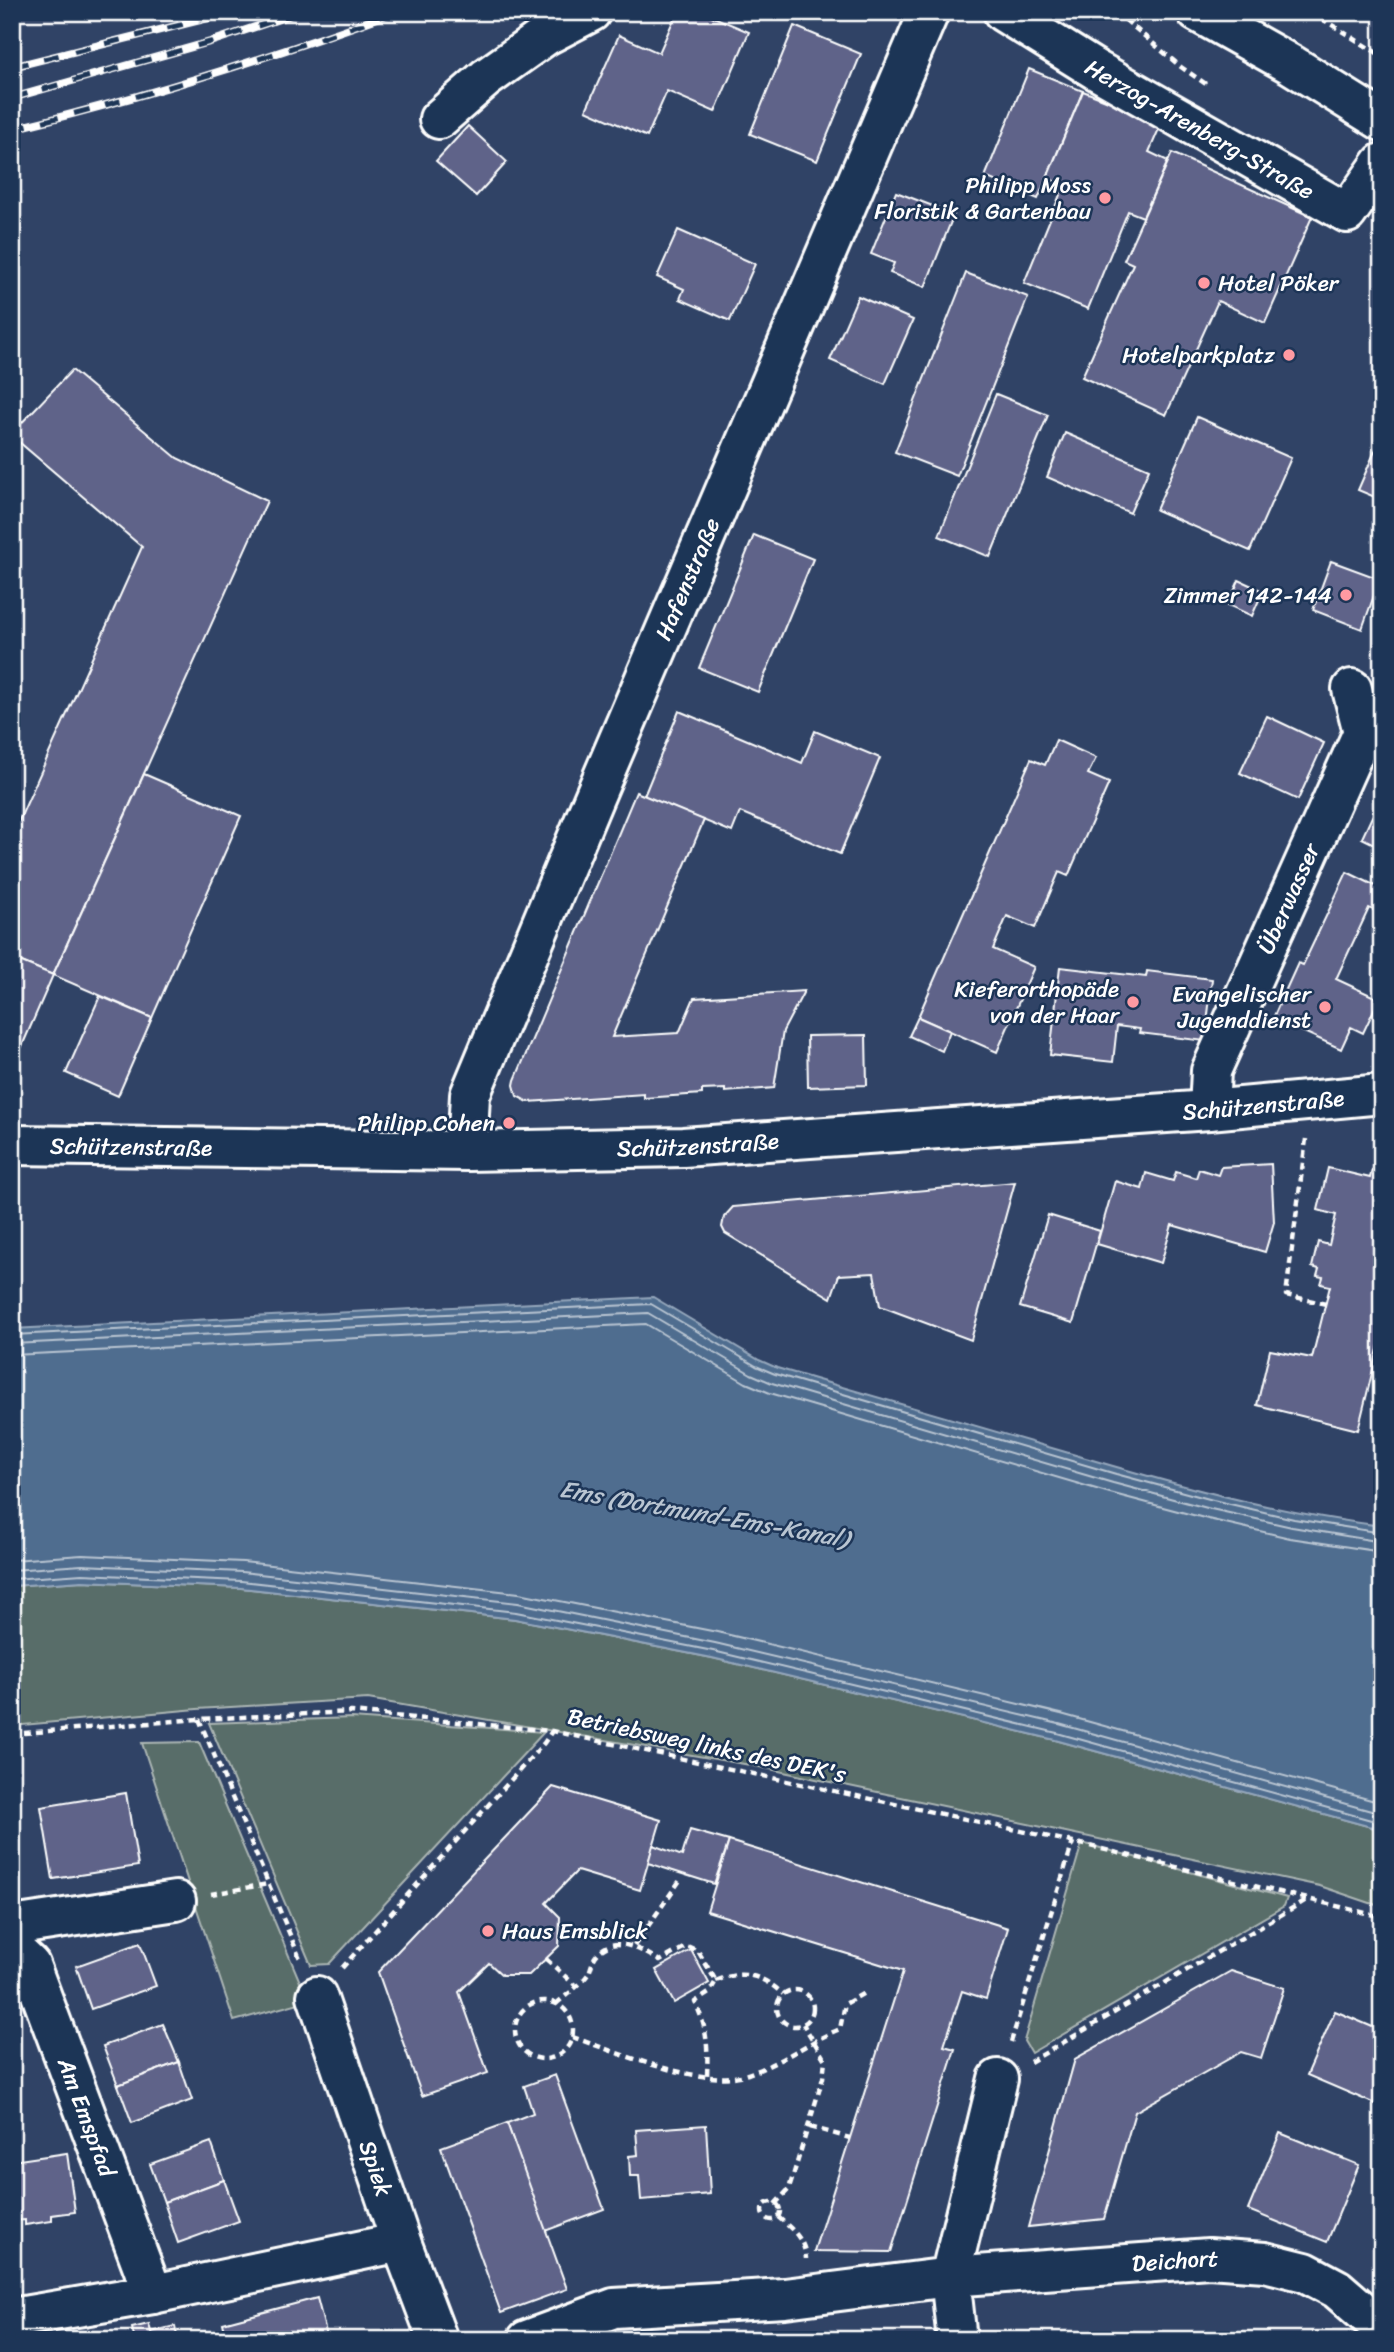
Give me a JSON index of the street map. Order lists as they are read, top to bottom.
{
  "streets": {
    "street": [
      "Herzog-Arenberg-Straße",
      "Hafenstraße",
      "Überwasser",
      "Schützenstraße",
      "Am Emspfad",
      "Spiek",
      "Deichort"
    ],
    "path": ["Betriebsweg links des DEK's"]
  },
  "crossings": [
    ["Hafenstraße", "Schützenstraße"],
    ["Überwasser", "Schützenstraße"]
  ],
  "water": ["Ems (Dortmund-Ems-Kanal)"],
  "places": [
    "Philipp Moss Floristik & Gartenbau",
    "Hotel Pöker",
    "Hotelparkplatz",
    "Zimmer 142-144",
    "Kieferorthopäde von der Haar",
    "Evangelischer Jugenddienst",
    "Philipp Cohen",
    "Haus Emsblick"
  ]
}
